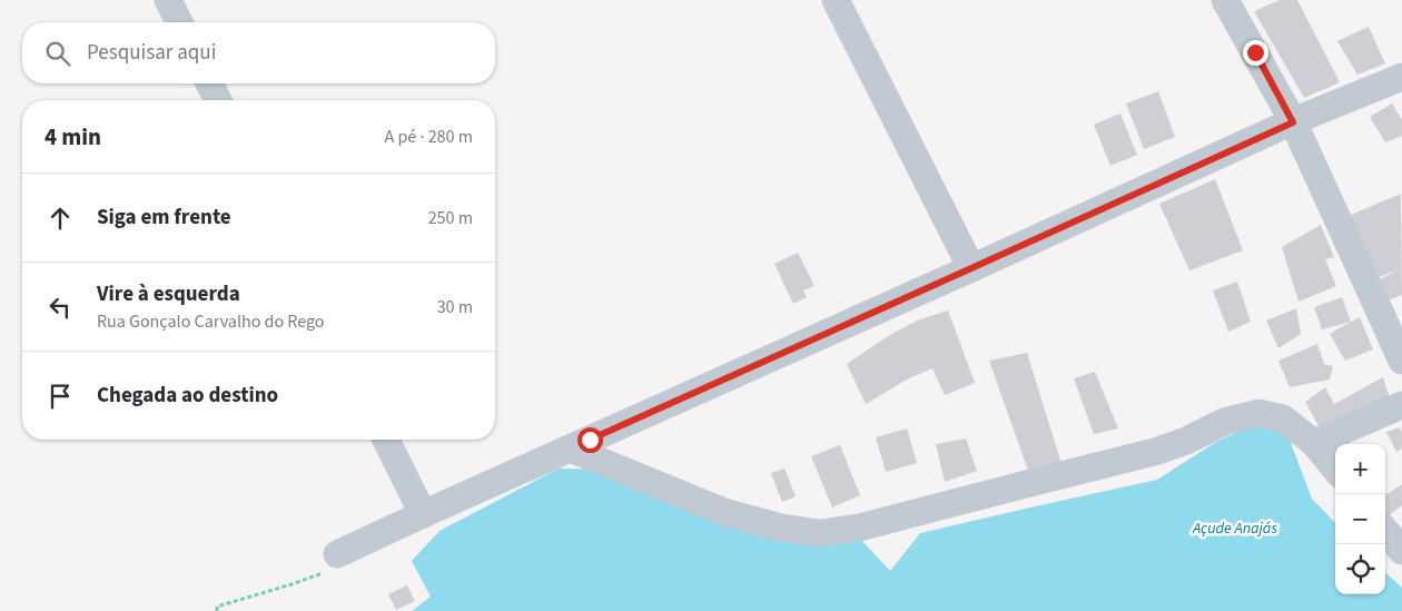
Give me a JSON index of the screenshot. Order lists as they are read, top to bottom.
{
  "water": ["Açude Anajás"],
  "page": {
    "search": "Pesquisar aqui",
    "heading": ["4 min", "A pé · 280 m"],
    "list": [
      ["Siga em frente", "250 m"],
      ["Vire à esquerda", "Rua Gonçalo Carvalho do Rego", "30 m"],
      "Chegada ao destino"
    ],
    "map_buttons": ["+", "−"]
  }
}
